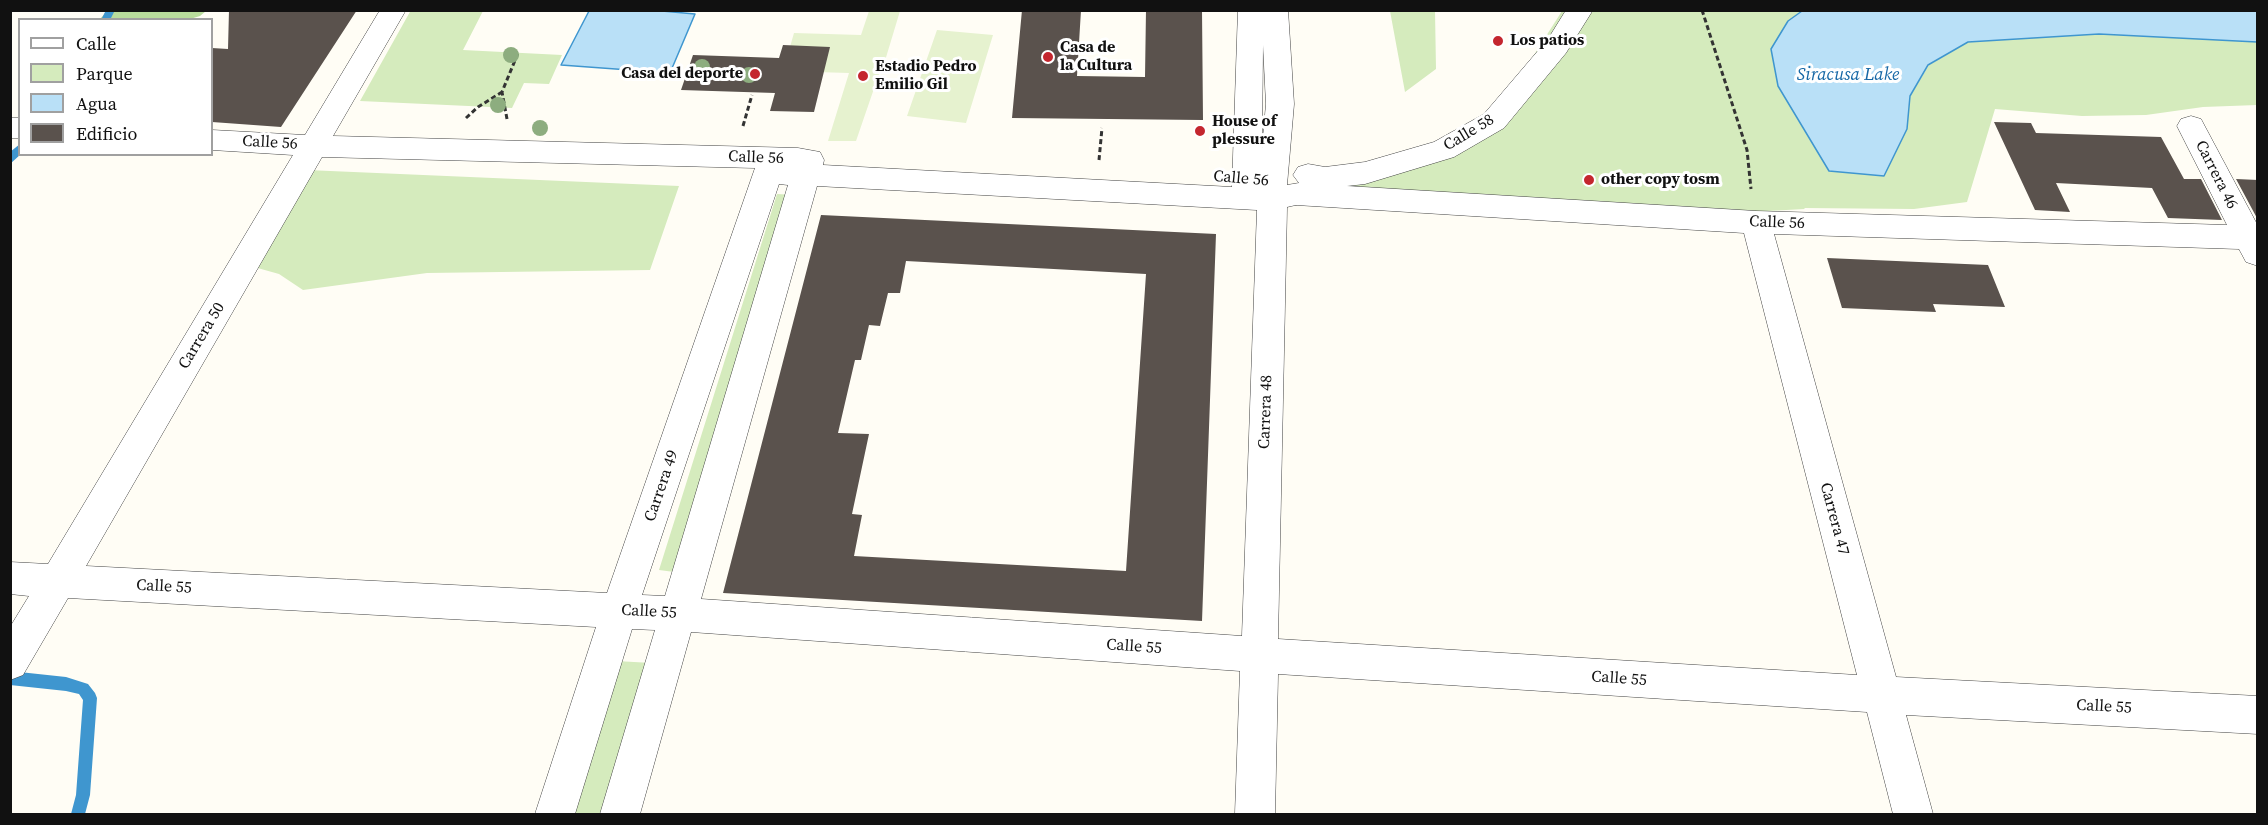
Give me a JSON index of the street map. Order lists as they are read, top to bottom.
{
  "streets": {
    "street": [
      "Calle 58",
      "Calle 56",
      "Carrera 46",
      "Carrera 50",
      "Carrera 48",
      "Carrera 49",
      "Carrera 47",
      "Calle 55"
    ]
  },
  "crossings": [
    ["Calle 58", "Calle 56"],
    ["Calle 58", "Carrera 48"],
    ["Calle 56", "Carrera 46"],
    ["Calle 56", "Carrera 50"],
    ["Calle 56", "Carrera 48"],
    ["Calle 56", "Carrera 49"],
    ["Calle 56", "Carrera 47"],
    ["Carrera 50", "Calle 55"],
    ["Carrera 48", "Calle 55"],
    ["Carrera 49", "Calle 55"],
    ["Carrera 47", "Calle 55"]
  ],
  "water": ["Siracusa Lake"],
  "places": [
    "Los patios",
    "Casa de la Cultura",
    "Casa del deporte",
    "Estadio Pedro Emilio Gil",
    "House of plessure",
    "other copy tosm"
  ],
  "legend": [
    "Calle",
    "Parque",
    "Agua",
    "Edificio"
  ]
}
